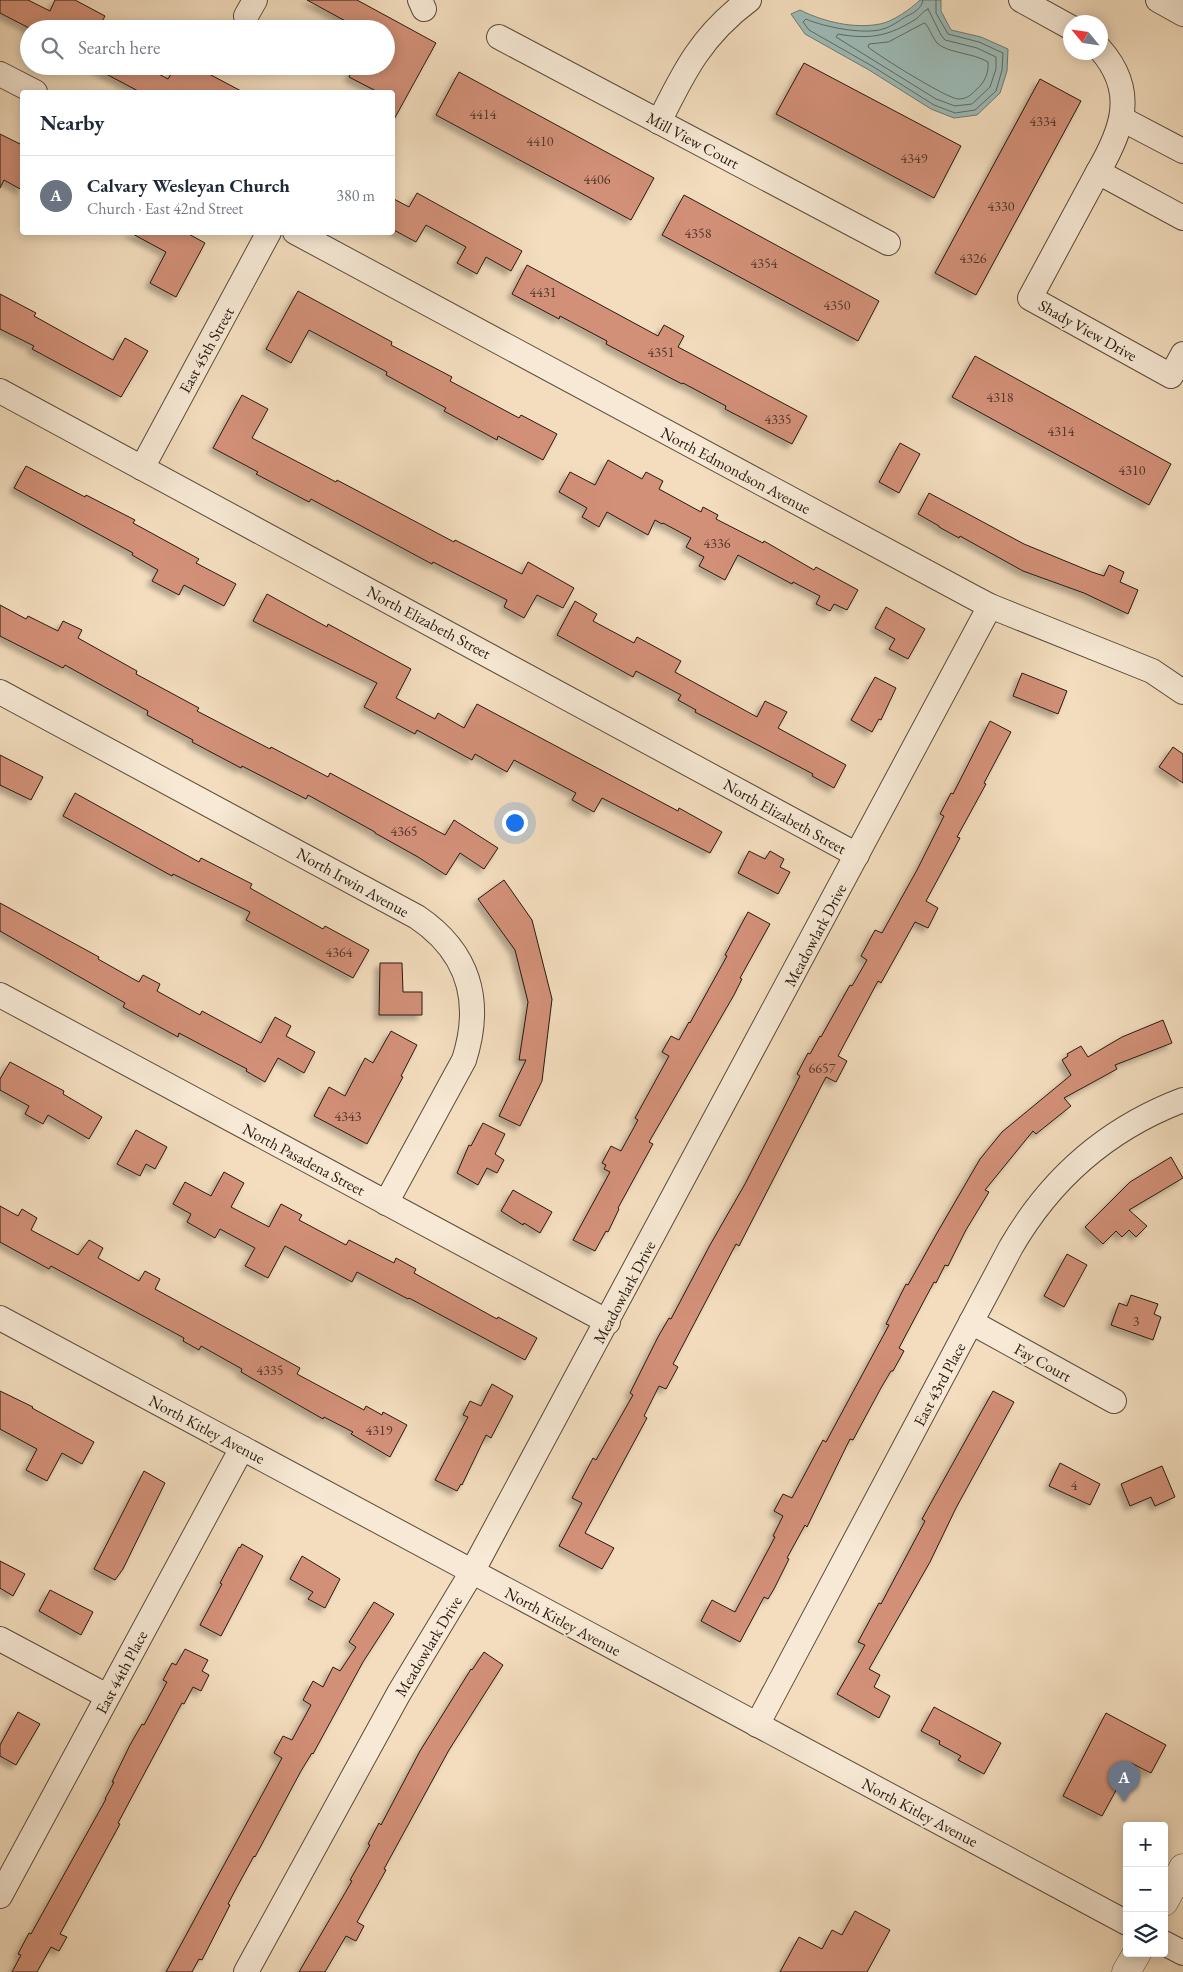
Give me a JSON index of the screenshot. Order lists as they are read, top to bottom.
{
  "streets": {
    "street": [
      "Mill View Court",
      "Shady View Drive",
      "East 45th Street",
      "North Edmondson Avenue",
      "North Elizabeth Street",
      "North Irwin Avenue",
      "Meadowlark Drive",
      "North Pasadena Street",
      "Fay Court",
      "East 43rd Place",
      "North Kitley Avenue",
      "East 44th Place"
    ]
  },
  "crossings": [
    ["East 45th Street", "North Elizabeth Street"],
    ["North Edmondson Avenue", "Meadowlark Drive"],
    ["North Elizabeth Street", "Meadowlark Drive"],
    ["North Irwin Avenue", "North Pasadena Street"],
    ["Meadowlark Drive", "North Pasadena Street"],
    ["Meadowlark Drive", "North Kitley Avenue"],
    ["Fay Court", "East 43rd Place"],
    ["East 43rd Place", "North Kitley Avenue"],
    ["North Kitley Avenue", "East 44th Place"]
  ],
  "house_numbers": [
    "4414",
    "4334",
    "4410",
    "4349",
    "4406",
    "4330",
    "4358",
    "4326",
    "4354",
    "4431",
    "4350",
    "4351",
    "4318",
    "4335",
    "4314",
    "4310",
    "4336",
    "4365",
    "4364",
    "6657",
    "4343",
    "3",
    "4335",
    "4319",
    "4"
  ],
  "north": "top left",
  "page": {
    "search": "Search here",
    "heading": "Nearby",
    "list": [
      {
        "mark": "A",
        "name": "Calvary Wesleyan Church",
        "note": "Church · East 42nd Street",
        "value": "380 m"
      }
    ],
    "pins": "A",
    "map_buttons": ["+", "−"]
  }
}
